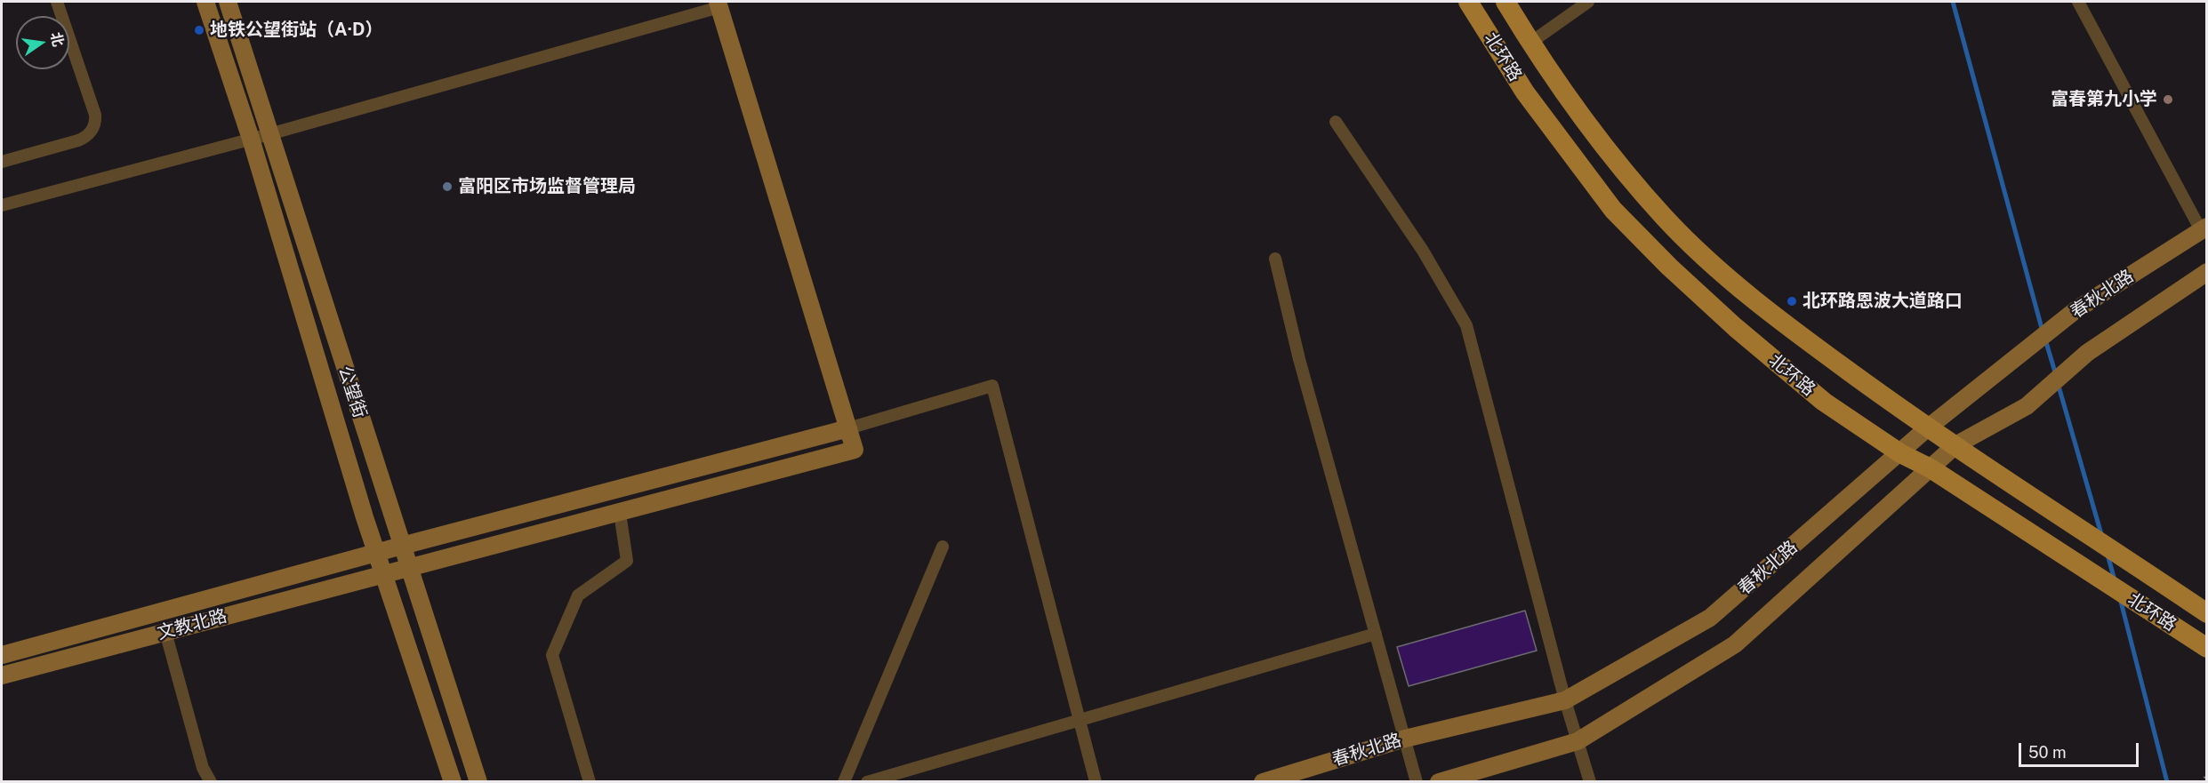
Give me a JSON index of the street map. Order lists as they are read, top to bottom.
{
  "streets": {
    "main road": ["北环路"],
    "street": ["春秋北路", "公望街", "文教北路"]
  },
  "crossings": [
    ["北环路", "春秋北路"],
    ["公望街", "文教北路"]
  ],
  "places": [
    "地铁公望街站（A·D）",
    "富春第九小学",
    "富阳区市场监督管理局",
    "北环路恩波大道路口"
  ],
  "scale_bar": "50 m",
  "north": "right"
}
